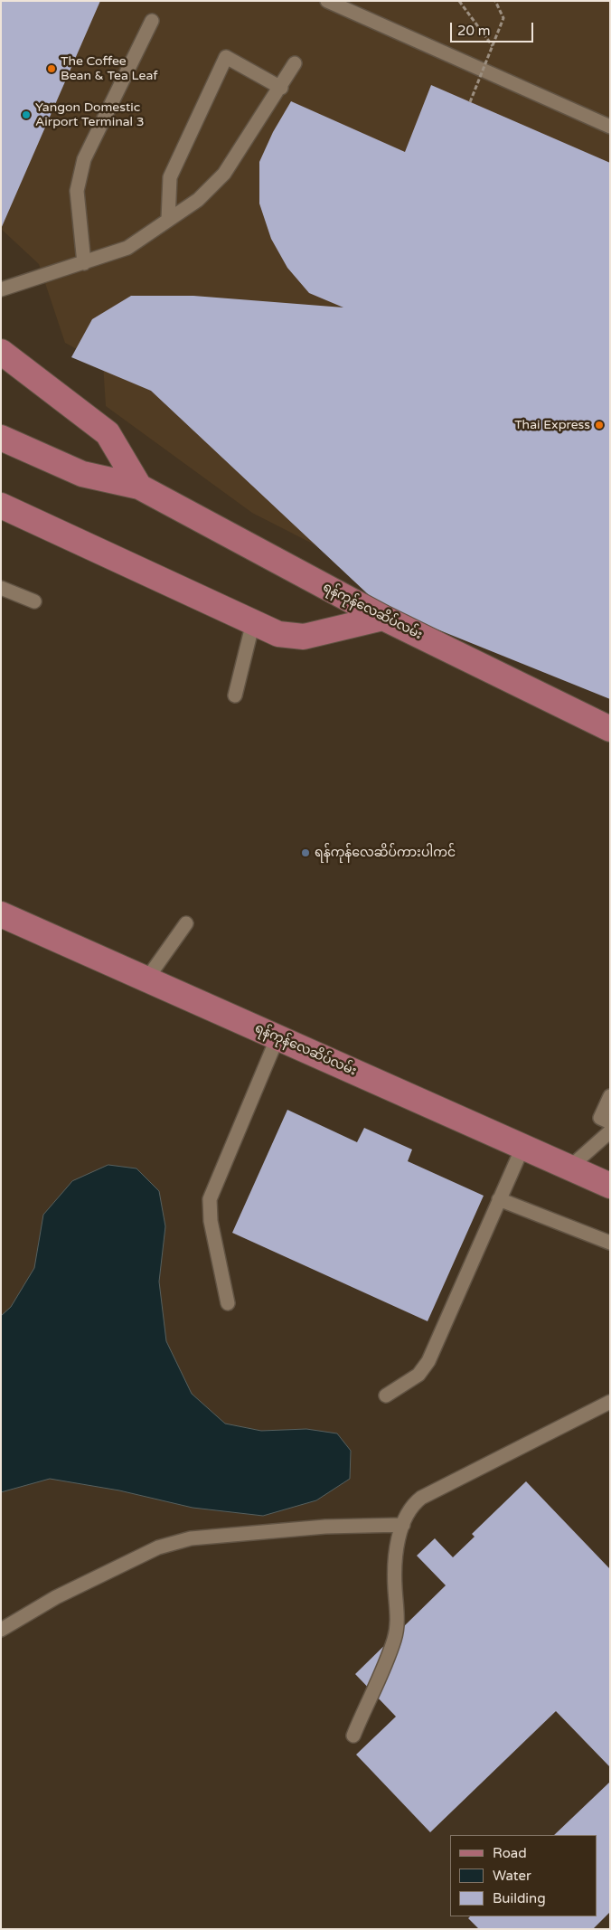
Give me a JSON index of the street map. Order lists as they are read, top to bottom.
{
  "streets": {
    "main road": ["ရန်ကုန်လေဆိပ်လမ်း"]
  },
  "places": [
    "The Coffee Bean & Tea Leaf",
    "Yangon Domestic Airport Terminal 3",
    "Thai Express",
    "ရန်ကုန်လေဆိပ်ကားပါကင်"
  ],
  "legend": ["Road", "Water", "Building"],
  "scale_bar": "20 m"
}
